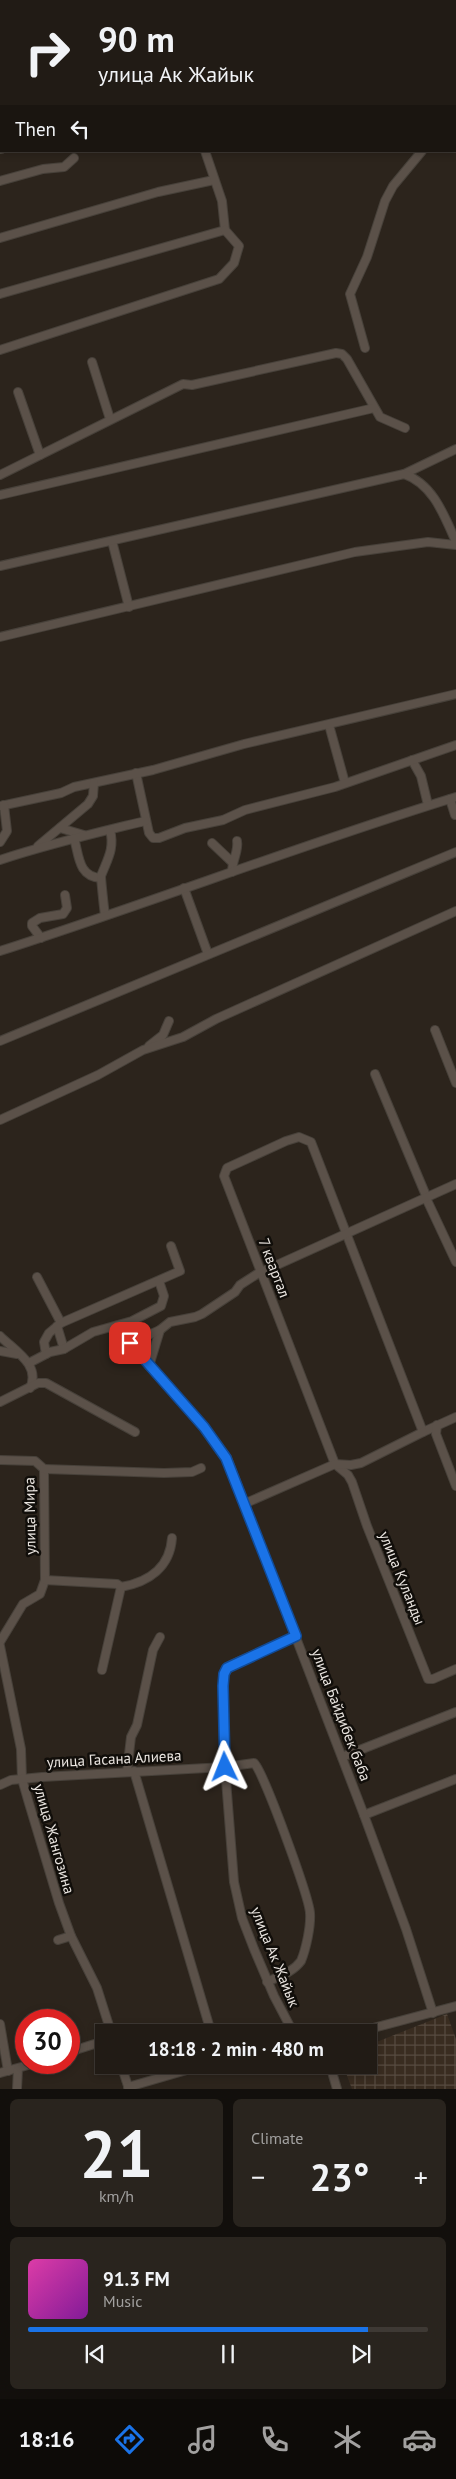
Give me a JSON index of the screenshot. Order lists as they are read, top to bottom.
{
  "streets": {
    "street": [
      "7 квартал",
      "улица Мира",
      "улица Куланды",
      "улица Байдибек баба",
      "улица Гасана Алиева",
      "улица Жангозина",
      "улица Ак Жайык"
    ]
  },
  "crossings": [
    ["7 квартал", "улица Куланды"],
    ["улица Байдибек баба", "улица Ак Жайык"],
    ["улица Гасана Алиева", "улица Жангозина"],
    ["улица Гасана Алиева", "улица Ак Жайык"]
  ],
  "page": {
    "turn": ["90 m", "улица Ак Жайык"],
    "then": "Then",
    "limit": "30",
    "trip": "18:18 · 2 min · 480 m",
    "tile": [
      ["21", "km/h"],
      "Climate"
    ],
    "heat": ["−", "23°", "+"],
    "song": ["91.3 FM", "Music"],
    "tabs": "18:16"
  }
}
